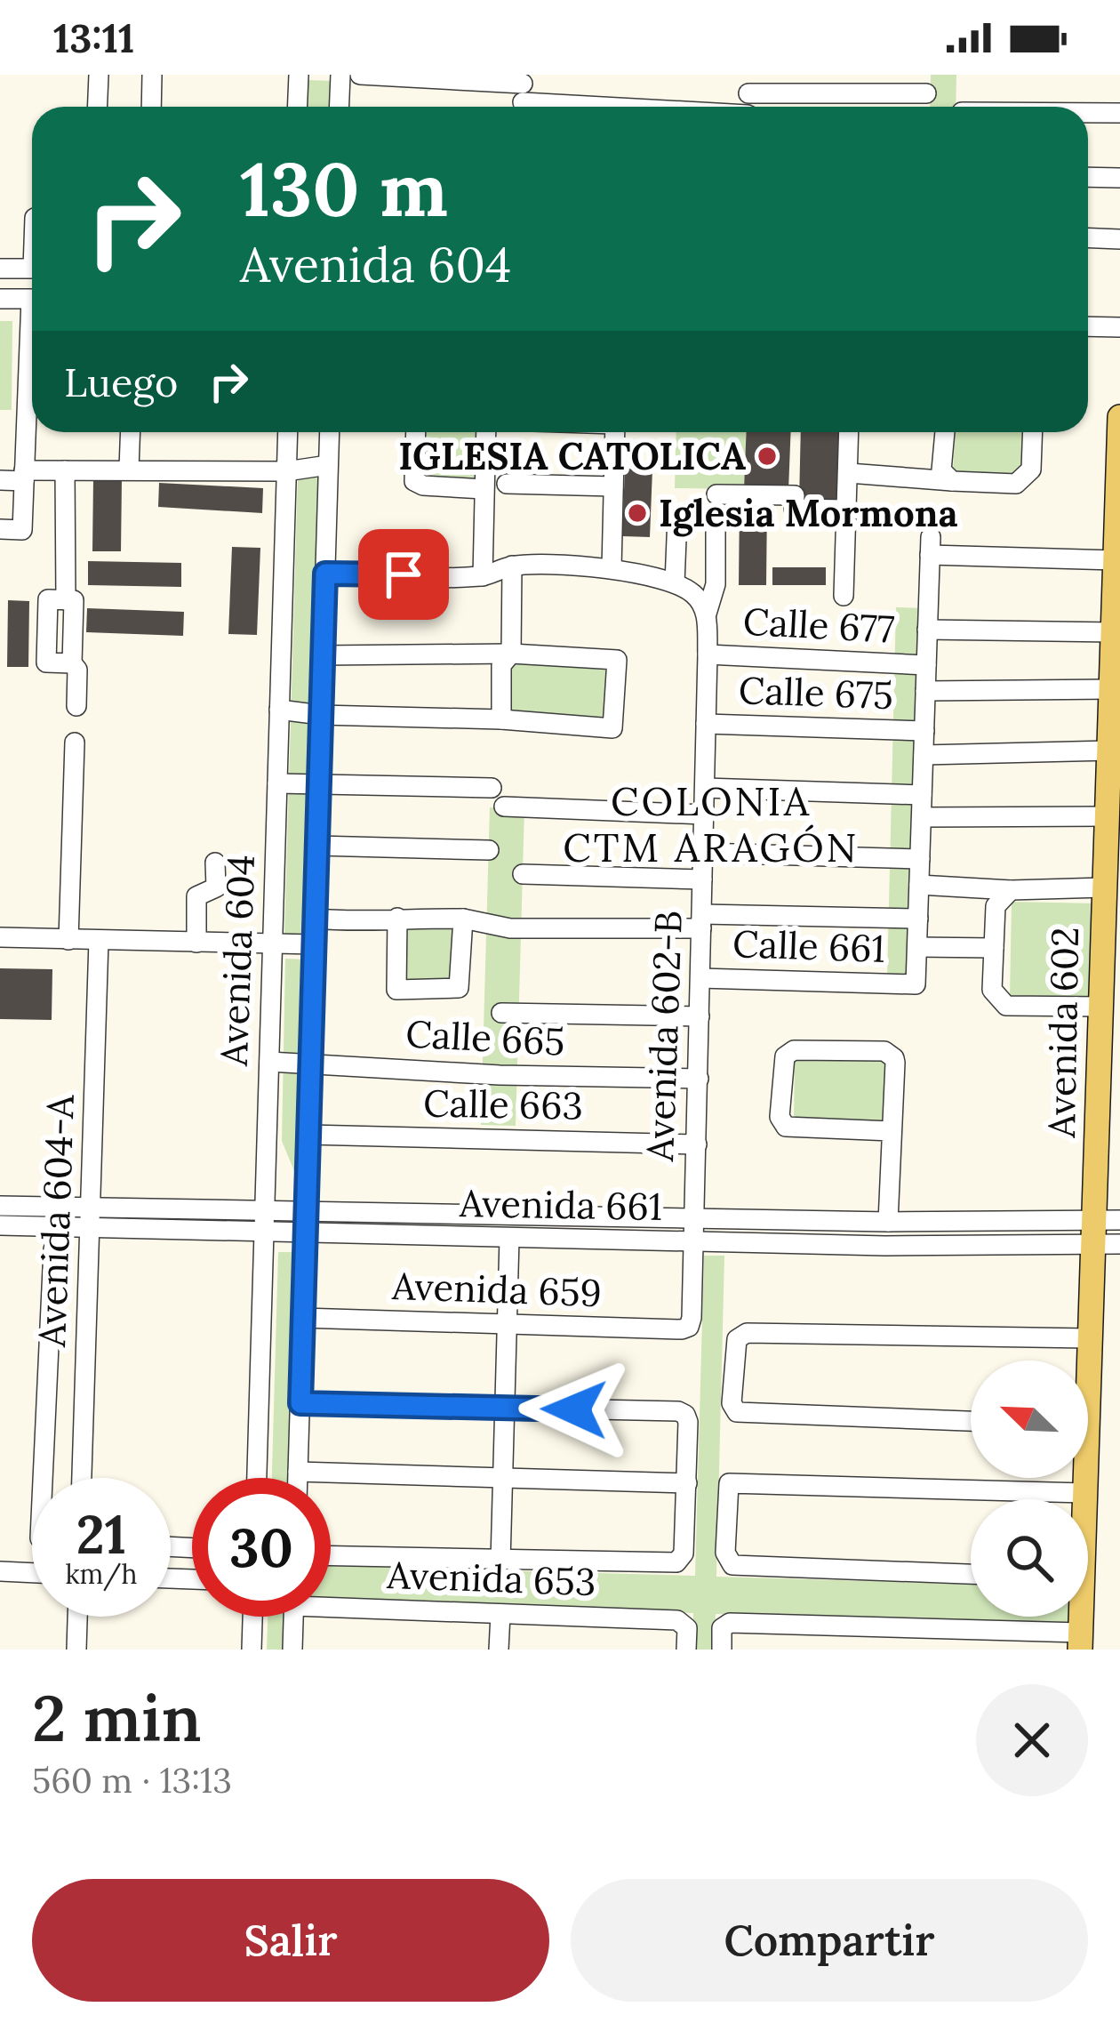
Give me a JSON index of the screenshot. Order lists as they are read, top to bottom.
{
  "streets": {
    "main road": ["Avenida 602"],
    "street": [
      "Calle 677",
      "Calle 675",
      "Calle 661",
      "Avenida 604",
      "Avenida 602-B",
      "Calle 665",
      "Calle 663",
      "Avenida 661",
      "Avenida 604-A",
      "Avenida 659",
      "Avenida 653"
    ]
  },
  "crossings": [
    ["Calle 677", "Avenida 602-B"],
    ["Calle 675", "Avenida 602-B"],
    ["Calle 661", "Avenida 602-B"],
    ["Avenida 604", "Calle 665"],
    ["Avenida 604", "Calle 663"],
    ["Avenida 604", "Avenida 661"],
    ["Avenida 604", "Avenida 659"],
    ["Avenida 602", "Avenida 661"],
    ["Avenida 602-B", "Calle 665"],
    ["Avenida 602-B", "Calle 663"],
    ["Avenida 602-B", "Avenida 661"],
    ["Avenida 602-B", "Avenida 659"],
    ["Avenida 661", "Avenida 604-A"]
  ],
  "districts": ["COLONIA CTM ARAGÓN"],
  "places": ["IGLESIA CATOLICA", "Iglesia Mormona"],
  "north": "top left",
  "page": {
    "status": "13:11",
    "turn": ["130 m", "Avenida 604"],
    "then": "Luego",
    "speed": "21 km/h",
    "limit": "30",
    "heading": ["2 min", "560 m · 13:13"],
    "buttons": ["Salir", "Compartir"]
  }
}
